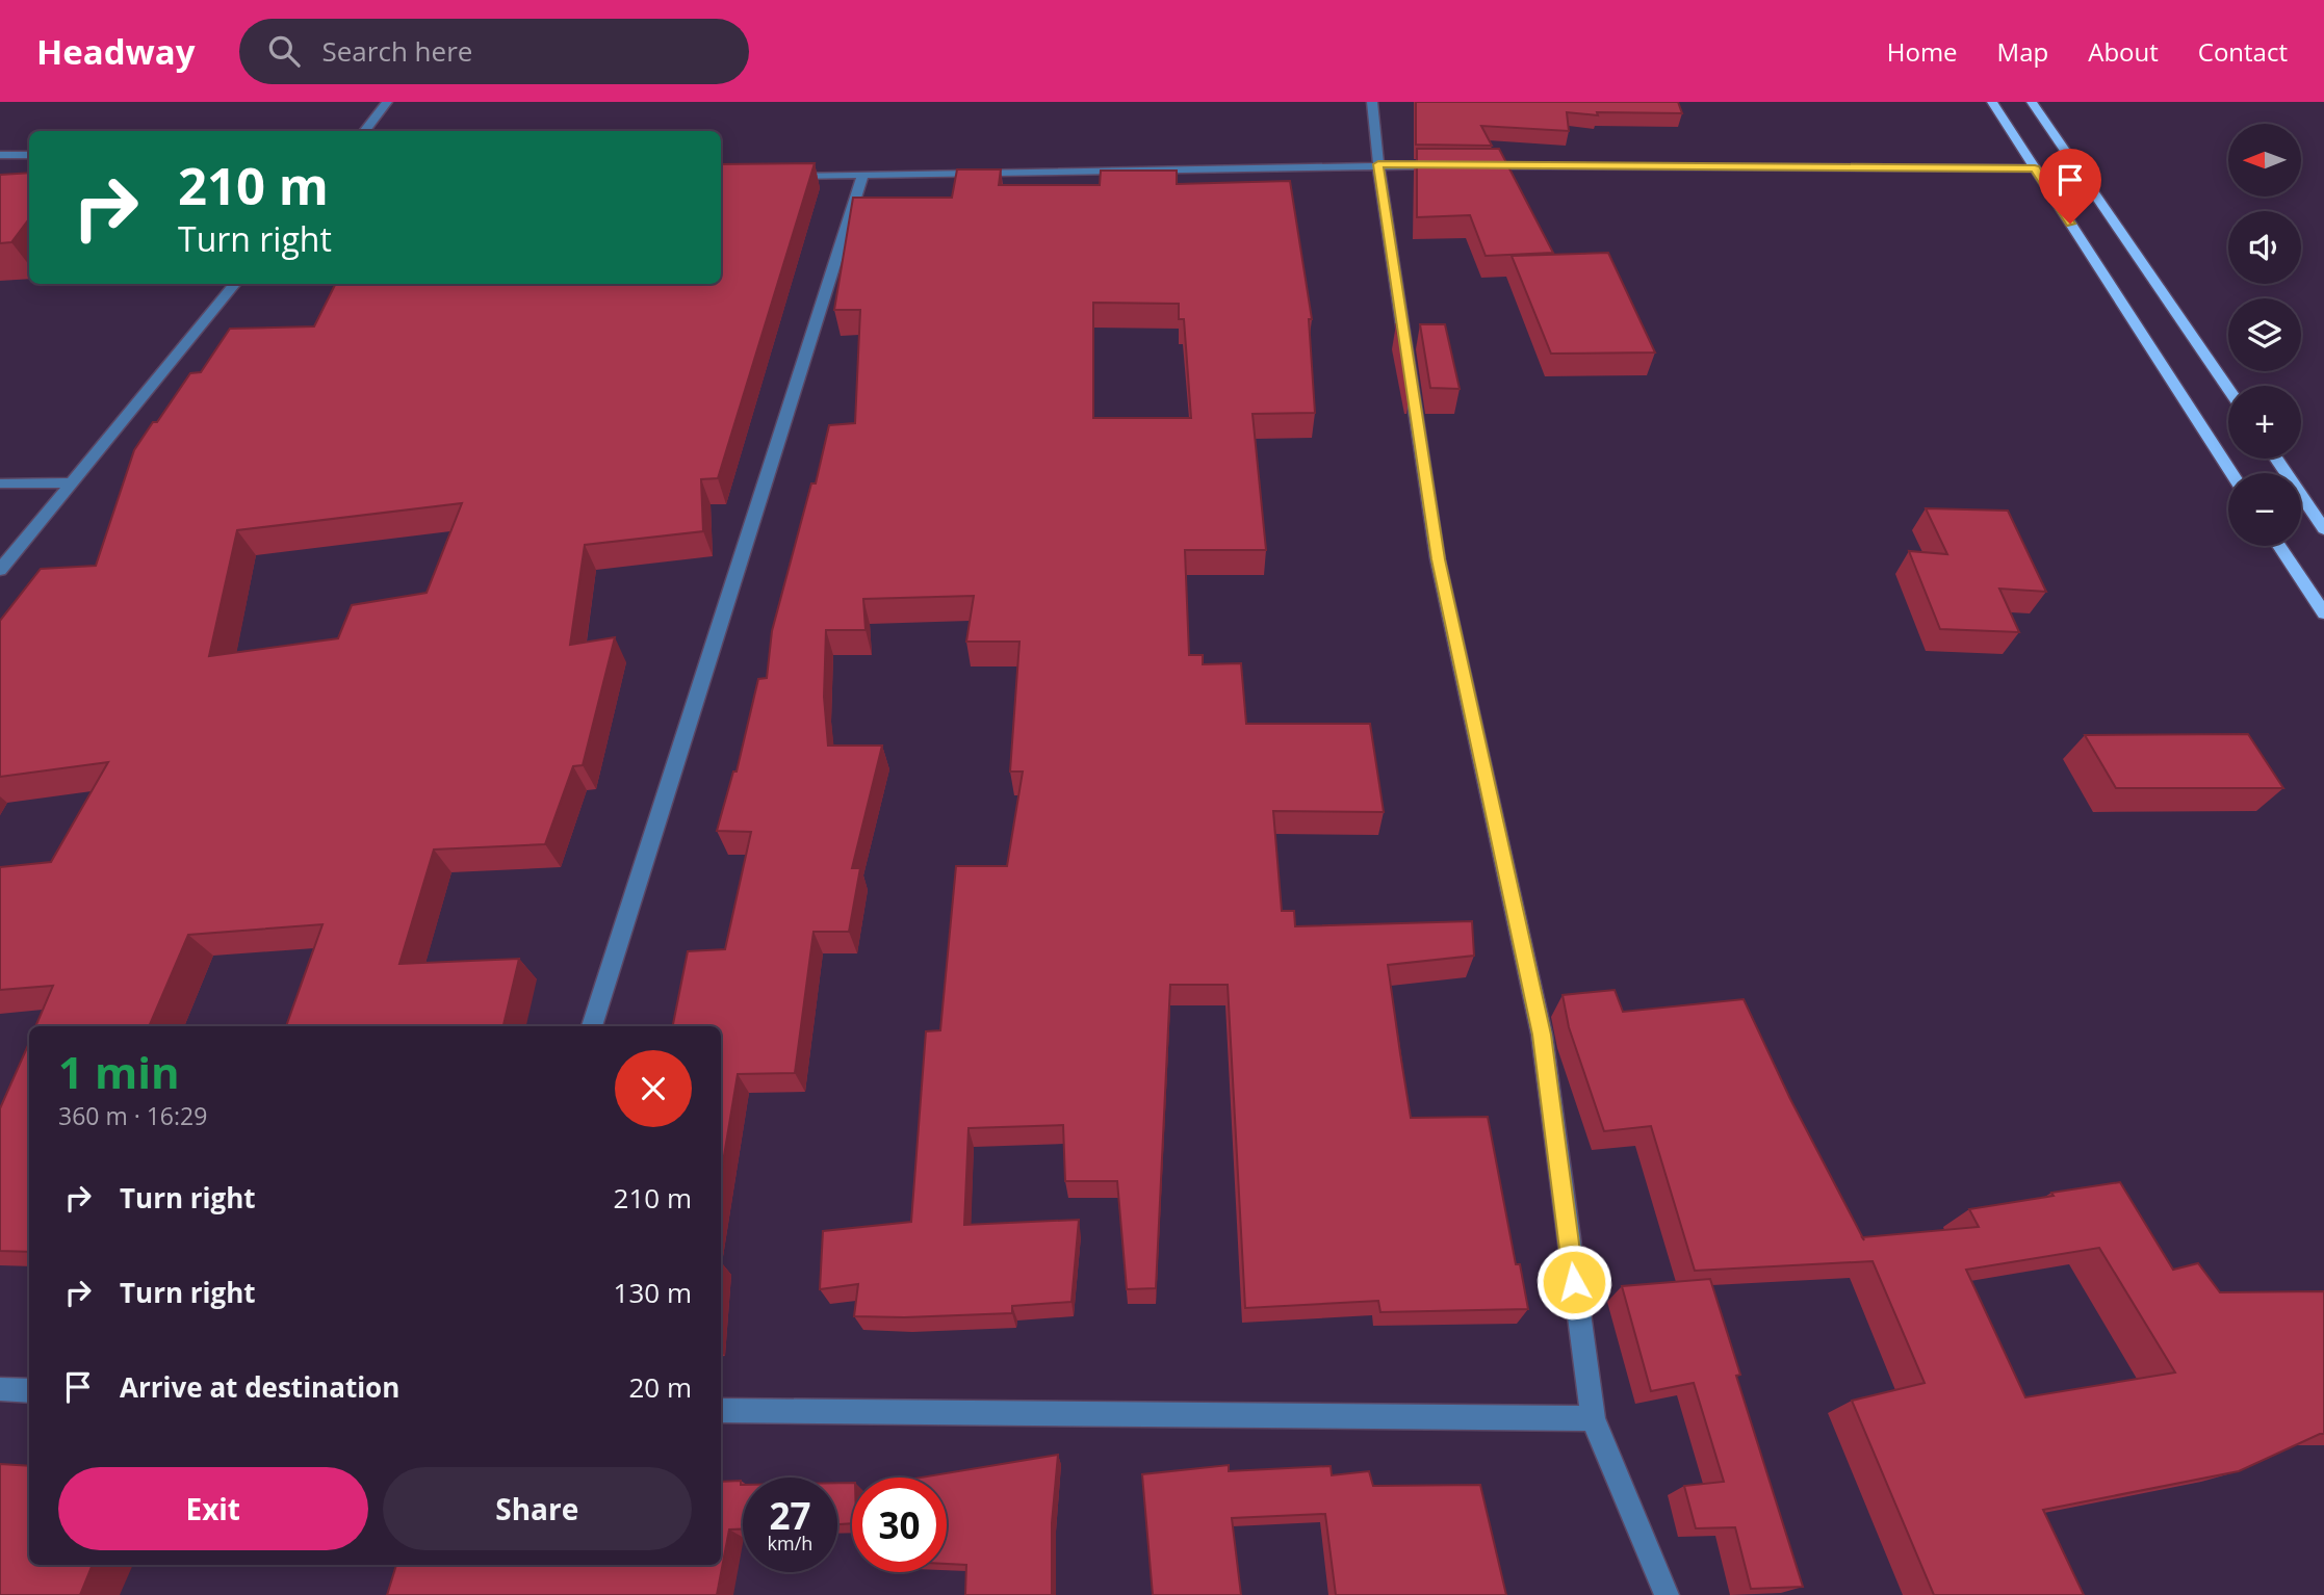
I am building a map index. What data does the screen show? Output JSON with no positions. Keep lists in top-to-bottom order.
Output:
{
  "north": "left",
  "page": {
    "header": "Headway",
    "search": "Search here",
    "nav": [
      "Home",
      "Map",
      "About",
      "Contact"
    ],
    "map_buttons": ["+", "−"],
    "turn": ["210 m", "Turn right"],
    "heading": ["1 min", "360 m · 16:29"],
    "list": [
      {
        "name": "Turn right",
        "value": "210 m"
      },
      {
        "name": "Turn right",
        "value": "130 m"
      },
      {
        "name": "Arrive at destination",
        "value": "20 m"
      }
    ],
    "buttons": ["Exit", "Share"],
    "speed": "27 km/h",
    "limit": "30"
  }
}
